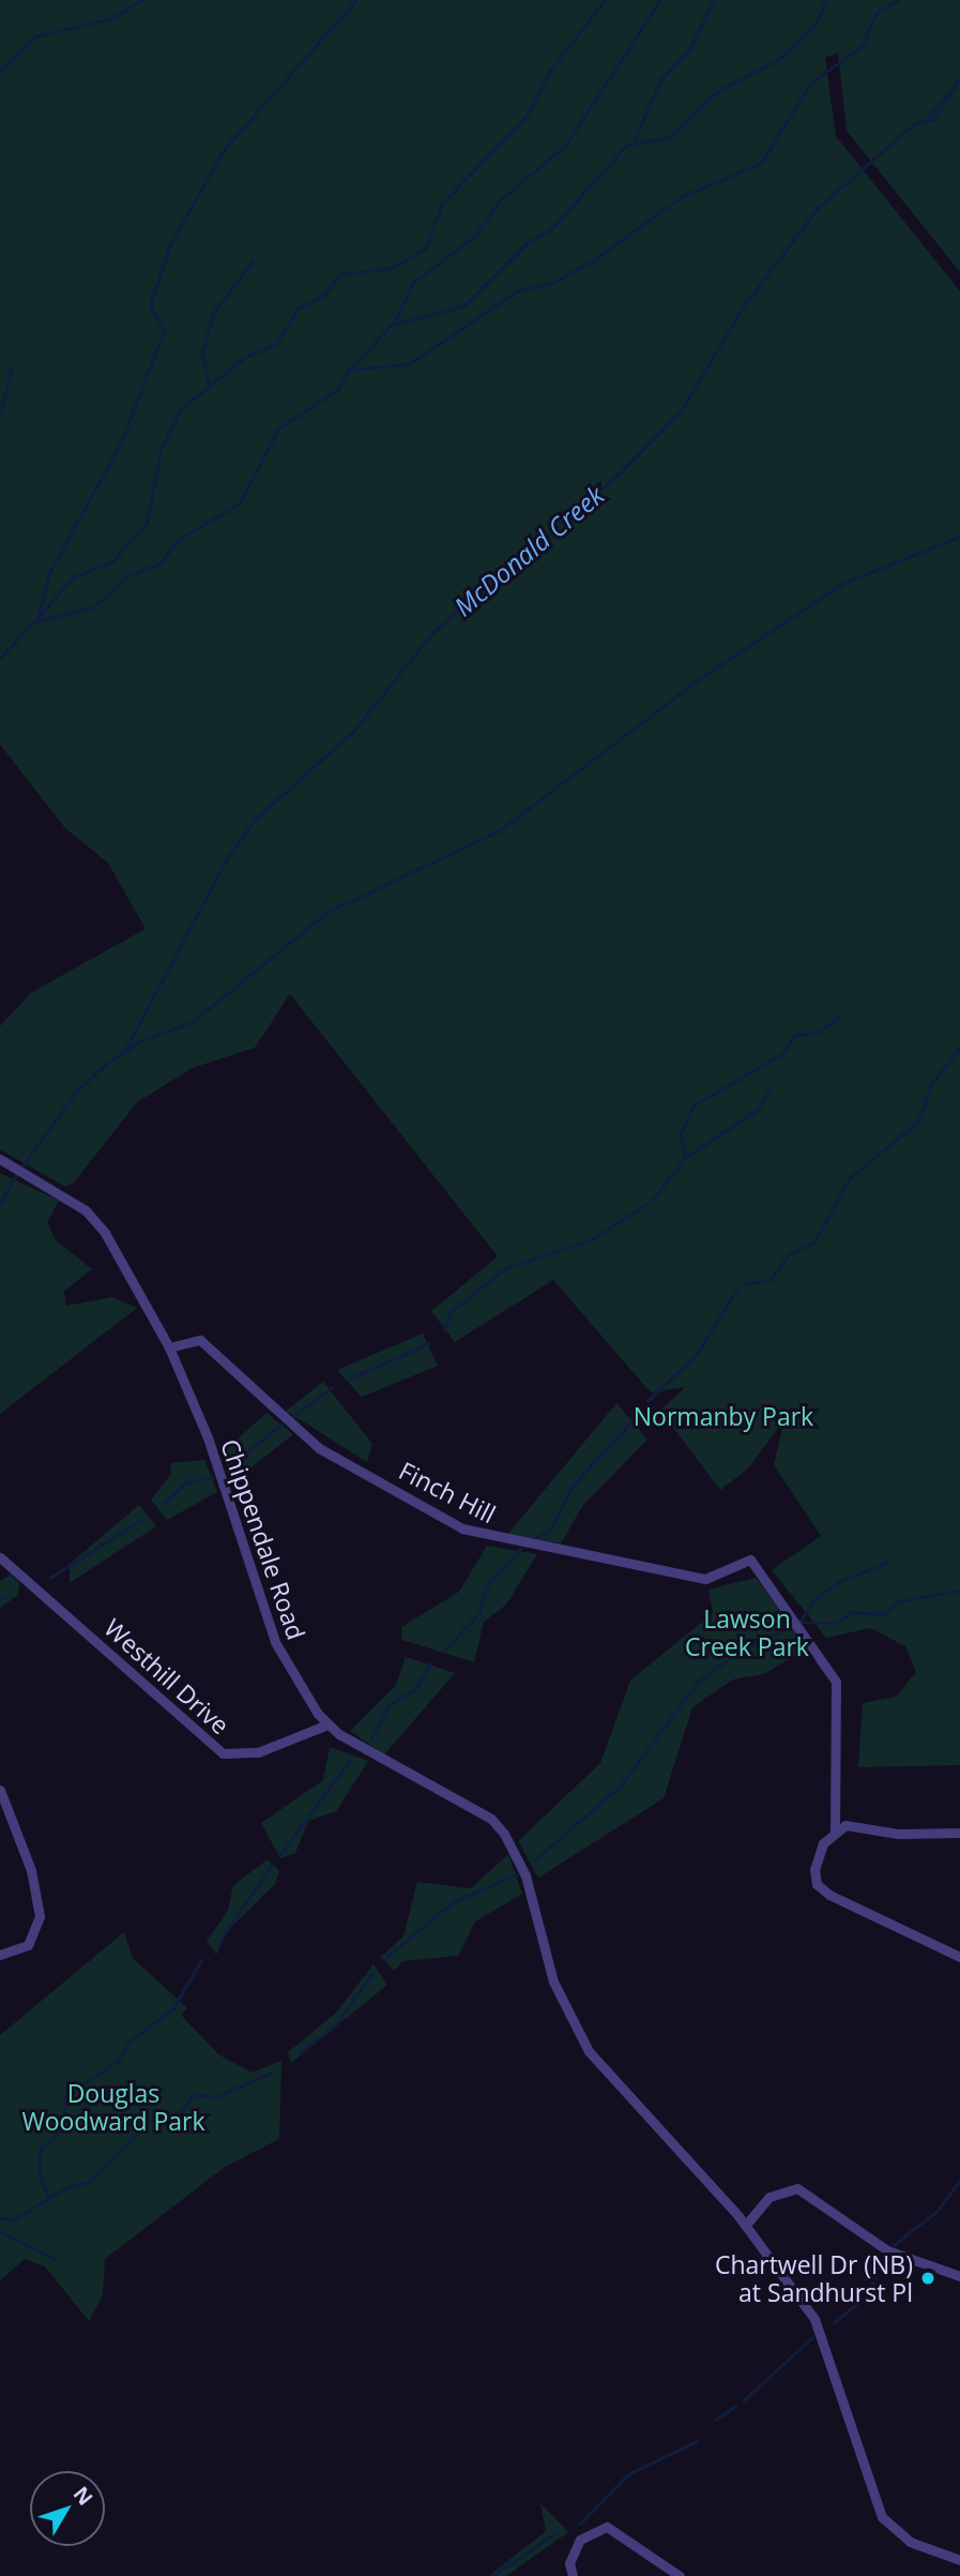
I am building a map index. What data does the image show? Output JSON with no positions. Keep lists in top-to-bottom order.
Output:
{
  "streets": {
    "street": ["Finch Hill", "Chippendale Road", "Westhill Drive"]
  },
  "crossings": [
    ["Finch Hill", "Chippendale Road"],
    ["Chippendale Road", "Westhill Drive"]
  ],
  "water": ["McDonald Creek"],
  "parks": ["Normanby Park", "Lawson Creek Park", "Douglas Woodward Park"],
  "places": ["Chartwell Dr (NB) at Sandhurst Pl"],
  "north": "top right"
}
